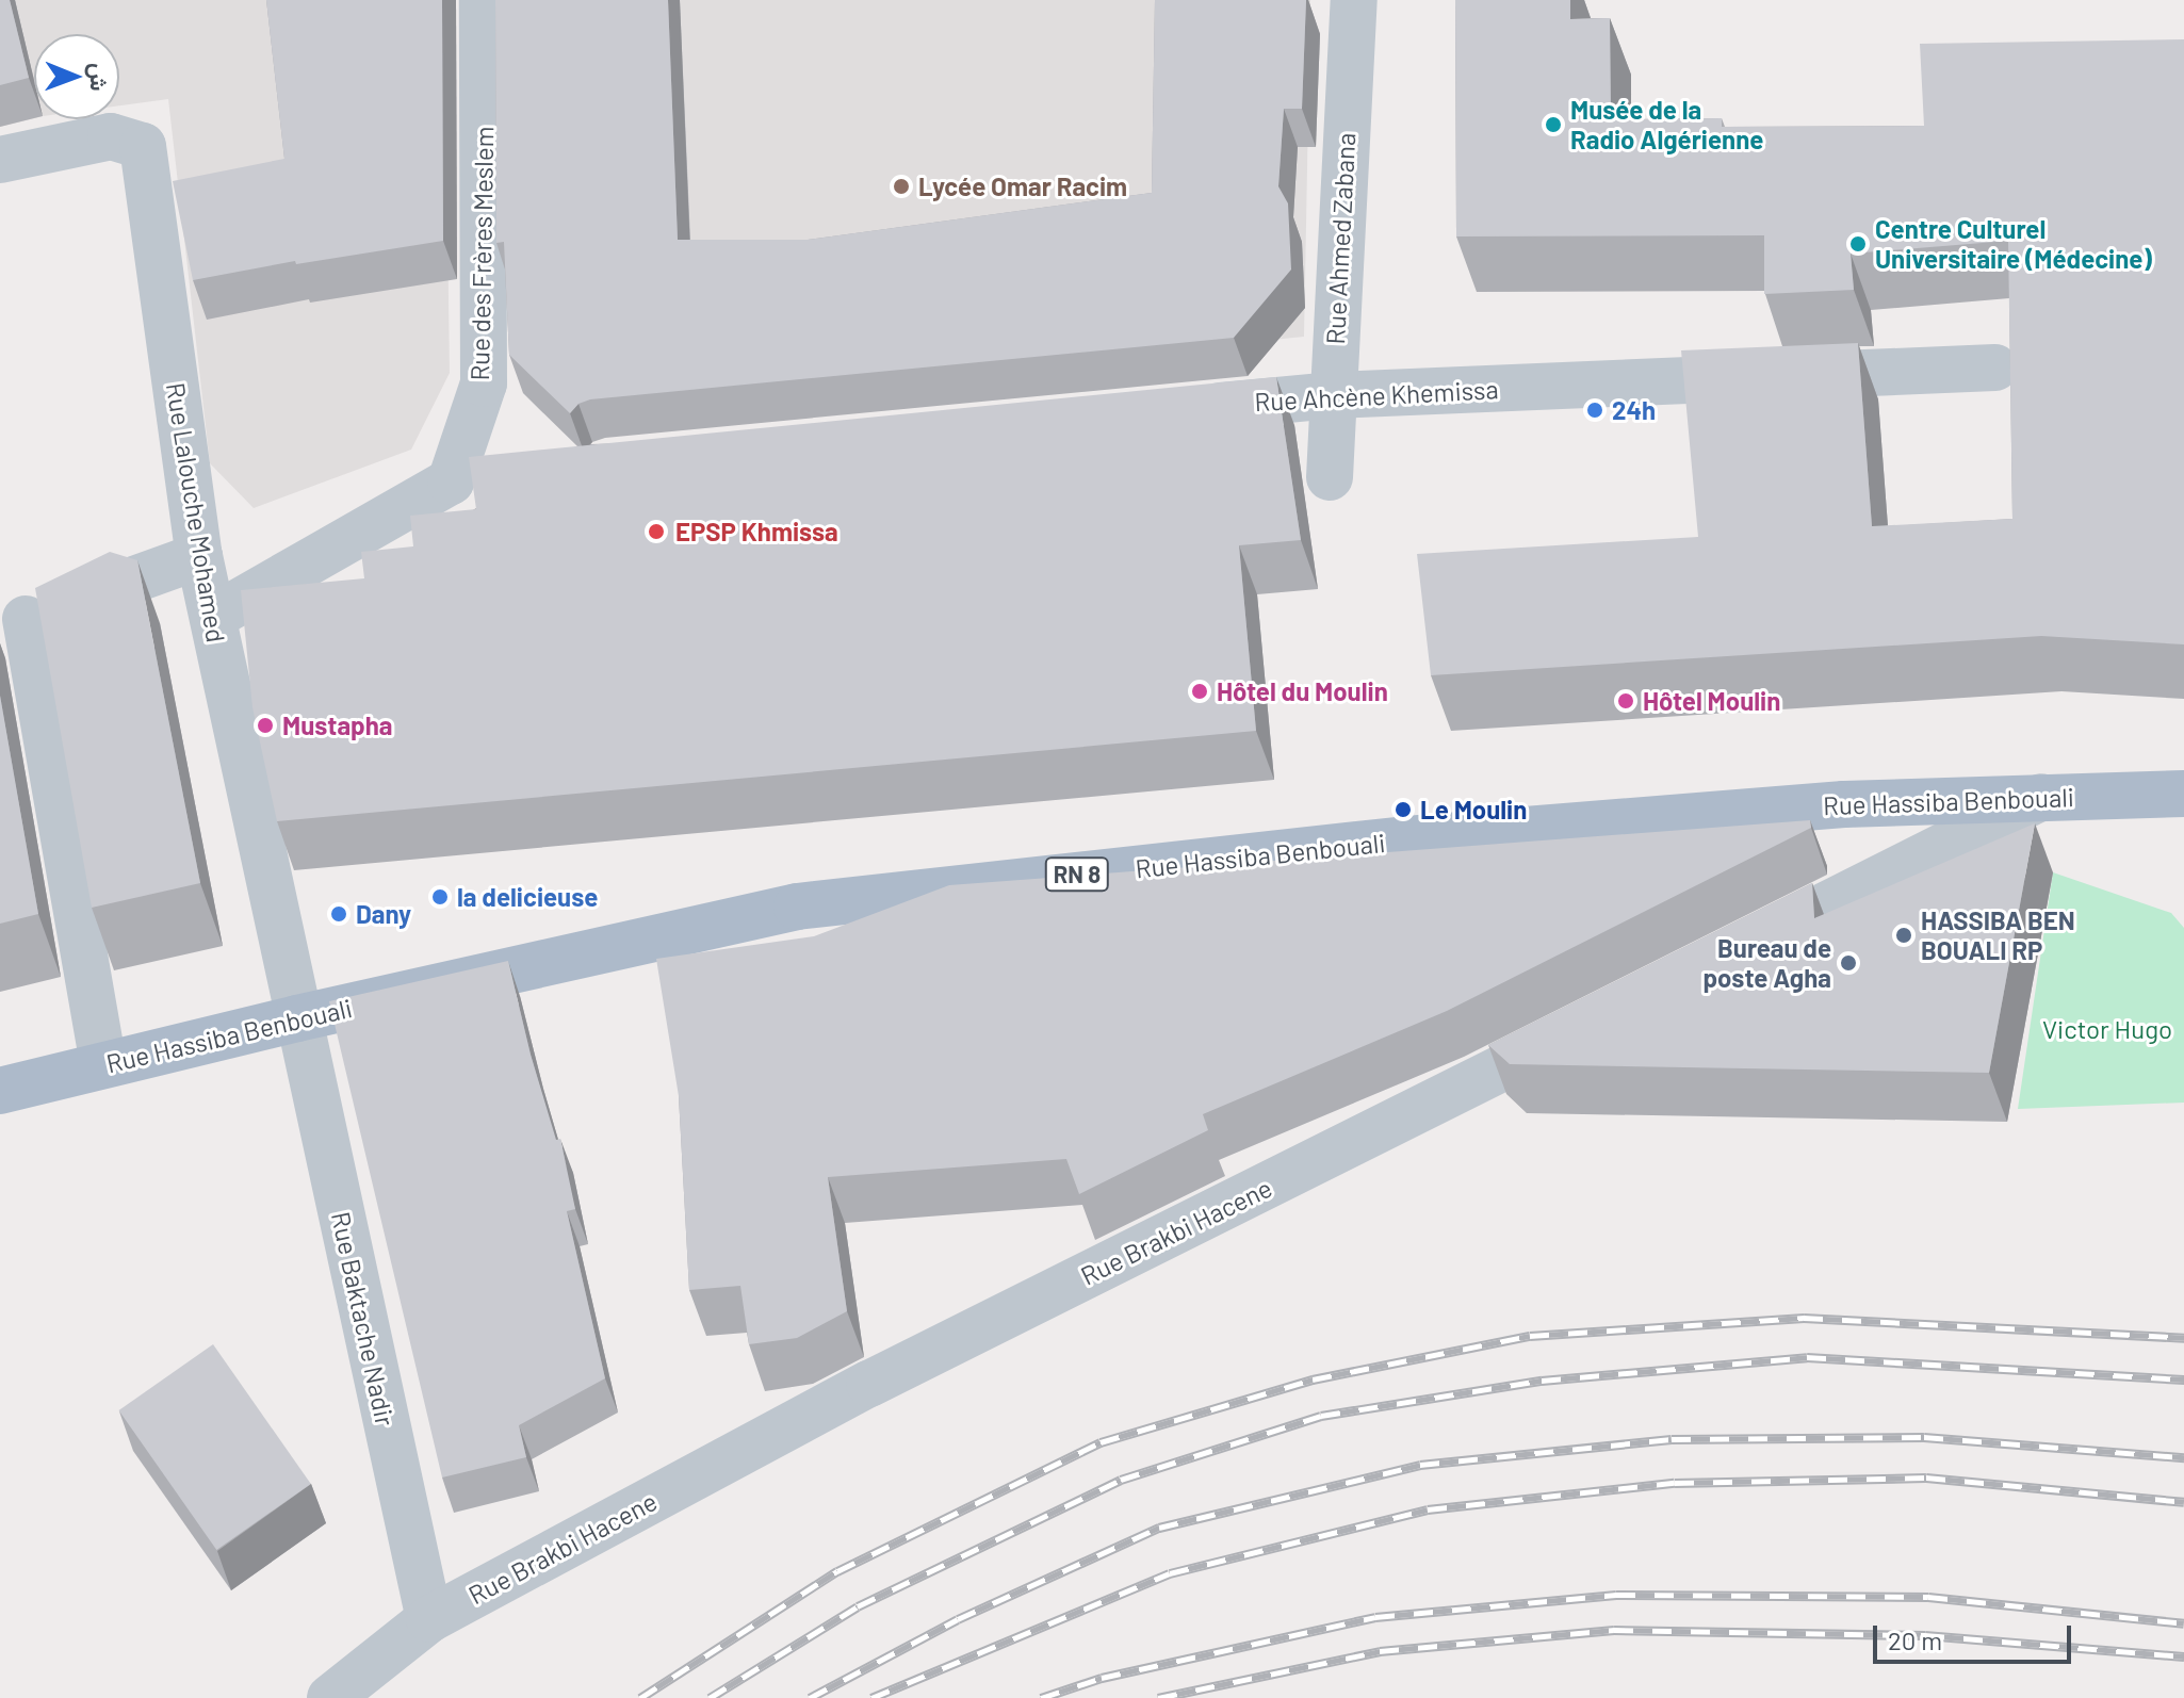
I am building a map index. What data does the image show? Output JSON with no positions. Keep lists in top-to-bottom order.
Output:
{
  "streets": {
    "main road": ["Rue Hassiba Benbouali", "RN 8"],
    "street": [
      "Rue Ahmed Zabana",
      "Rue des Frères Meslem",
      "Rue Ahcène Khemissa",
      "Rue Lalouche Mohamed",
      "Rue Brakbi Hacene",
      "Rue Baktache Nadir"
    ]
  },
  "crossings": [
    ["Rue Ahmed Zabana", "Rue Ahcène Khemissa"],
    ["Rue des Frères Meslem", "Rue Lalouche Mohamed"],
    ["Rue Lalouche Mohamed", "Rue Hassiba Benbouali"],
    ["Rue Lalouche Mohamed", "Rue Baktache Nadir"],
    ["Rue Hassiba Benbouali", "Rue Baktache Nadir"],
    ["Rue Brakbi Hacene", "Rue Baktache Nadir"]
  ],
  "parks": ["Victor Hugo"],
  "places": [
    "Musée de la Radio Algérienne",
    "Lycée Omar Racim",
    "Centre Culturel Universitaire (Médecine)",
    "24h",
    "EPSP Khmissa",
    "Hôtel du Moulin",
    "Hôtel Moulin",
    "Mustapha",
    "Le Moulin",
    "la delicieuse",
    "Dany",
    "HASSIBA BEN BOUALI RP",
    "Bureau de poste Agha"
  ],
  "scale_bar": "20 m",
  "north": "right"
}
